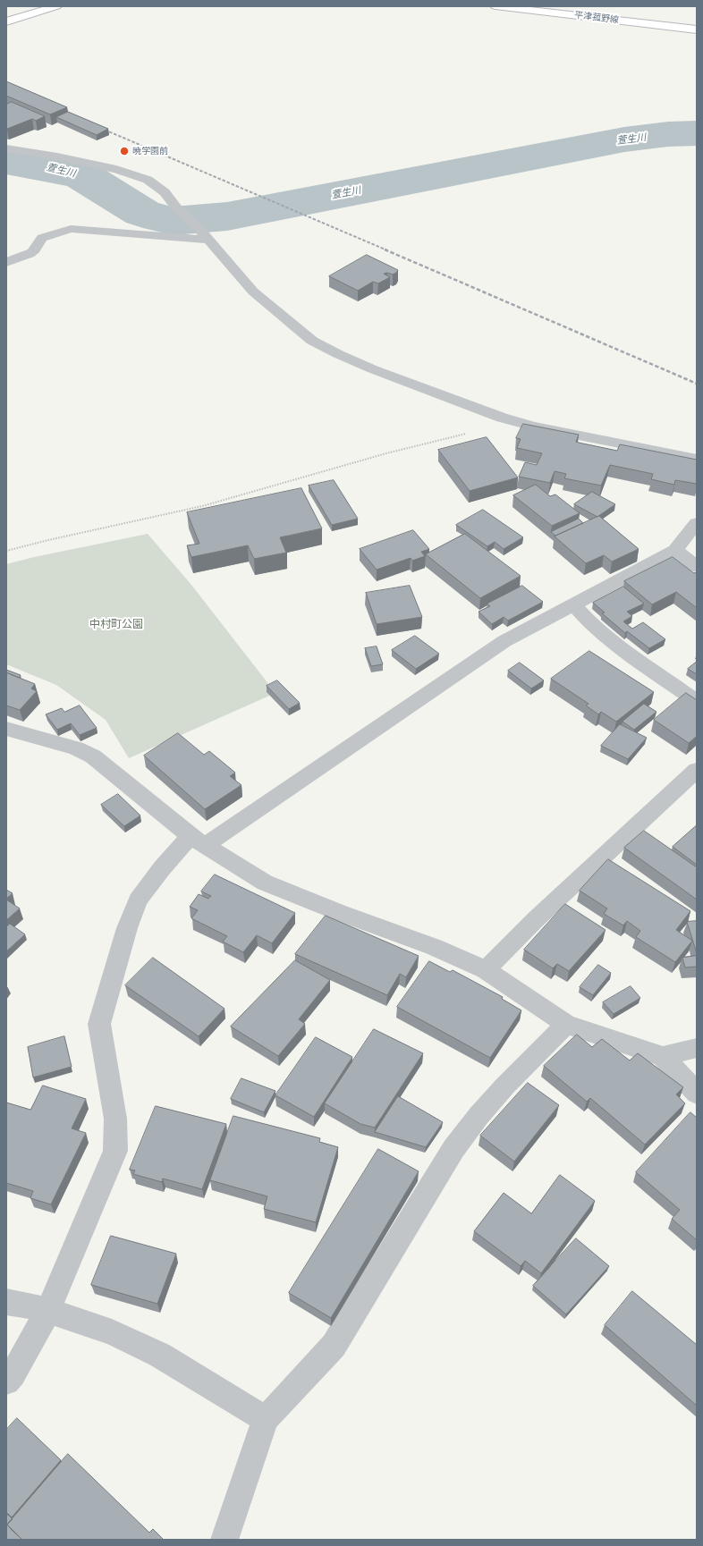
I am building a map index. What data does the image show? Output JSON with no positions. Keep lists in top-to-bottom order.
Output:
{
  "streets": {
    "main road": ["平津菰野線"]
  },
  "water": ["萱生川"],
  "parks": ["中村町公園"],
  "places": ["暁学園前"]
}
